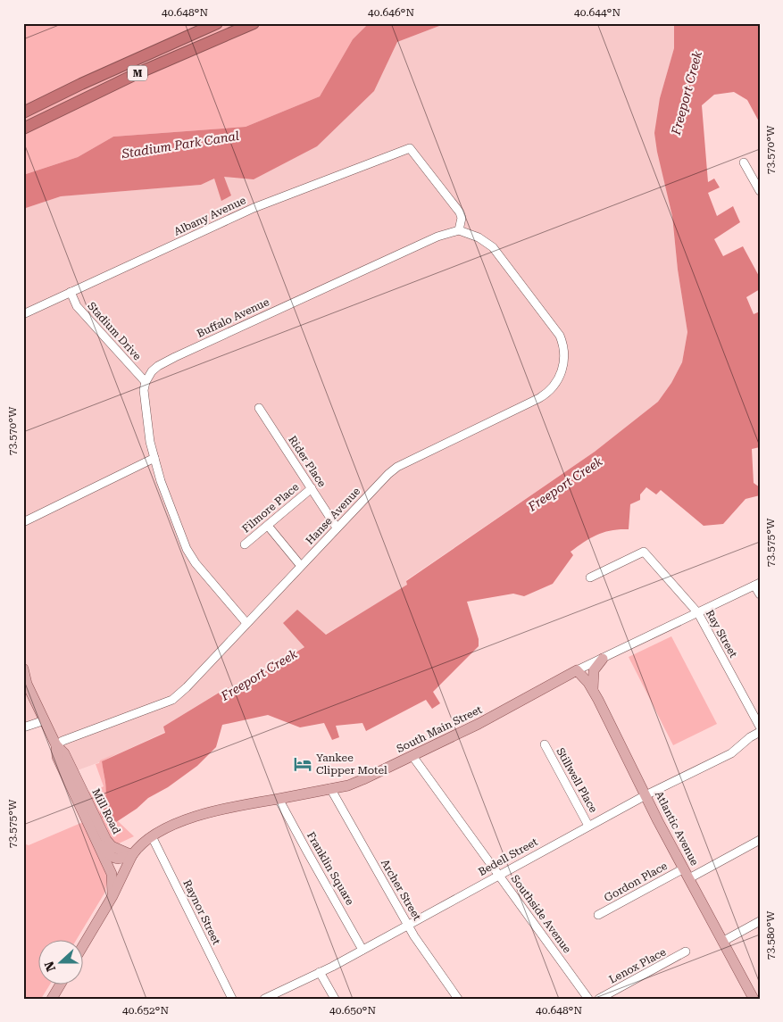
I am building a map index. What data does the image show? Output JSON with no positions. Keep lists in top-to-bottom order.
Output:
{
  "streets": {
    "highway": ["M"],
    "main road": ["South Main Street", "Mill Road", "Atlantic Avenue"],
    "street": [
      "Albany Avenue",
      "Buffalo Avenue",
      "Stadium Drive",
      "Rider Place",
      "Filmore Place",
      "Hanse Avenue",
      "Ray Street",
      "Stillwell Place",
      "Bedell Street",
      "Franklin Square",
      "Gordon Place",
      "Archer Street",
      "Raynor Street",
      "Southside Avenue",
      "Lenox Place"
    ]
  },
  "crossings": [
    ["Albany Avenue", "Buffalo Avenue"],
    ["Albany Avenue", "Stadium Drive"],
    ["Albany Avenue", "Hanse Avenue"],
    ["Buffalo Avenue", "Stadium Drive"],
    ["Buffalo Avenue", "Hanse Avenue"],
    ["Rider Place", "Filmore Place"],
    ["Rider Place", "Hanse Avenue"],
    ["Hanse Avenue", "Mill Road"],
    ["Ray Street", "South Main Street"],
    ["South Main Street", "Mill Road"],
    ["South Main Street", "Atlantic Avenue"],
    ["South Main Street", "Franklin Square"],
    ["South Main Street", "Archer Street"],
    ["South Main Street", "Raynor Street"],
    ["South Main Street", "Southside Avenue"],
    ["Stillwell Place", "Bedell Street"],
    ["Atlantic Avenue", "Bedell Street"],
    ["Atlantic Avenue", "Gordon Place"],
    ["Bedell Street", "Franklin Square"],
    ["Bedell Street", "Archer Street"],
    ["Bedell Street", "Southside Avenue"]
  ],
  "water": ["Freeport Creek", "Stadium Park Canal"],
  "places": {
    "hotel": ["Yankee Clipper Motel"]
  },
  "north": "left",
  "coordinates": [
    "40.648°N",
    "40.646°N",
    "40.644°N",
    "73.570°W",
    "73.575°W",
    "73.580°W",
    "40.652°N",
    "40.650°N"
  ]
}
